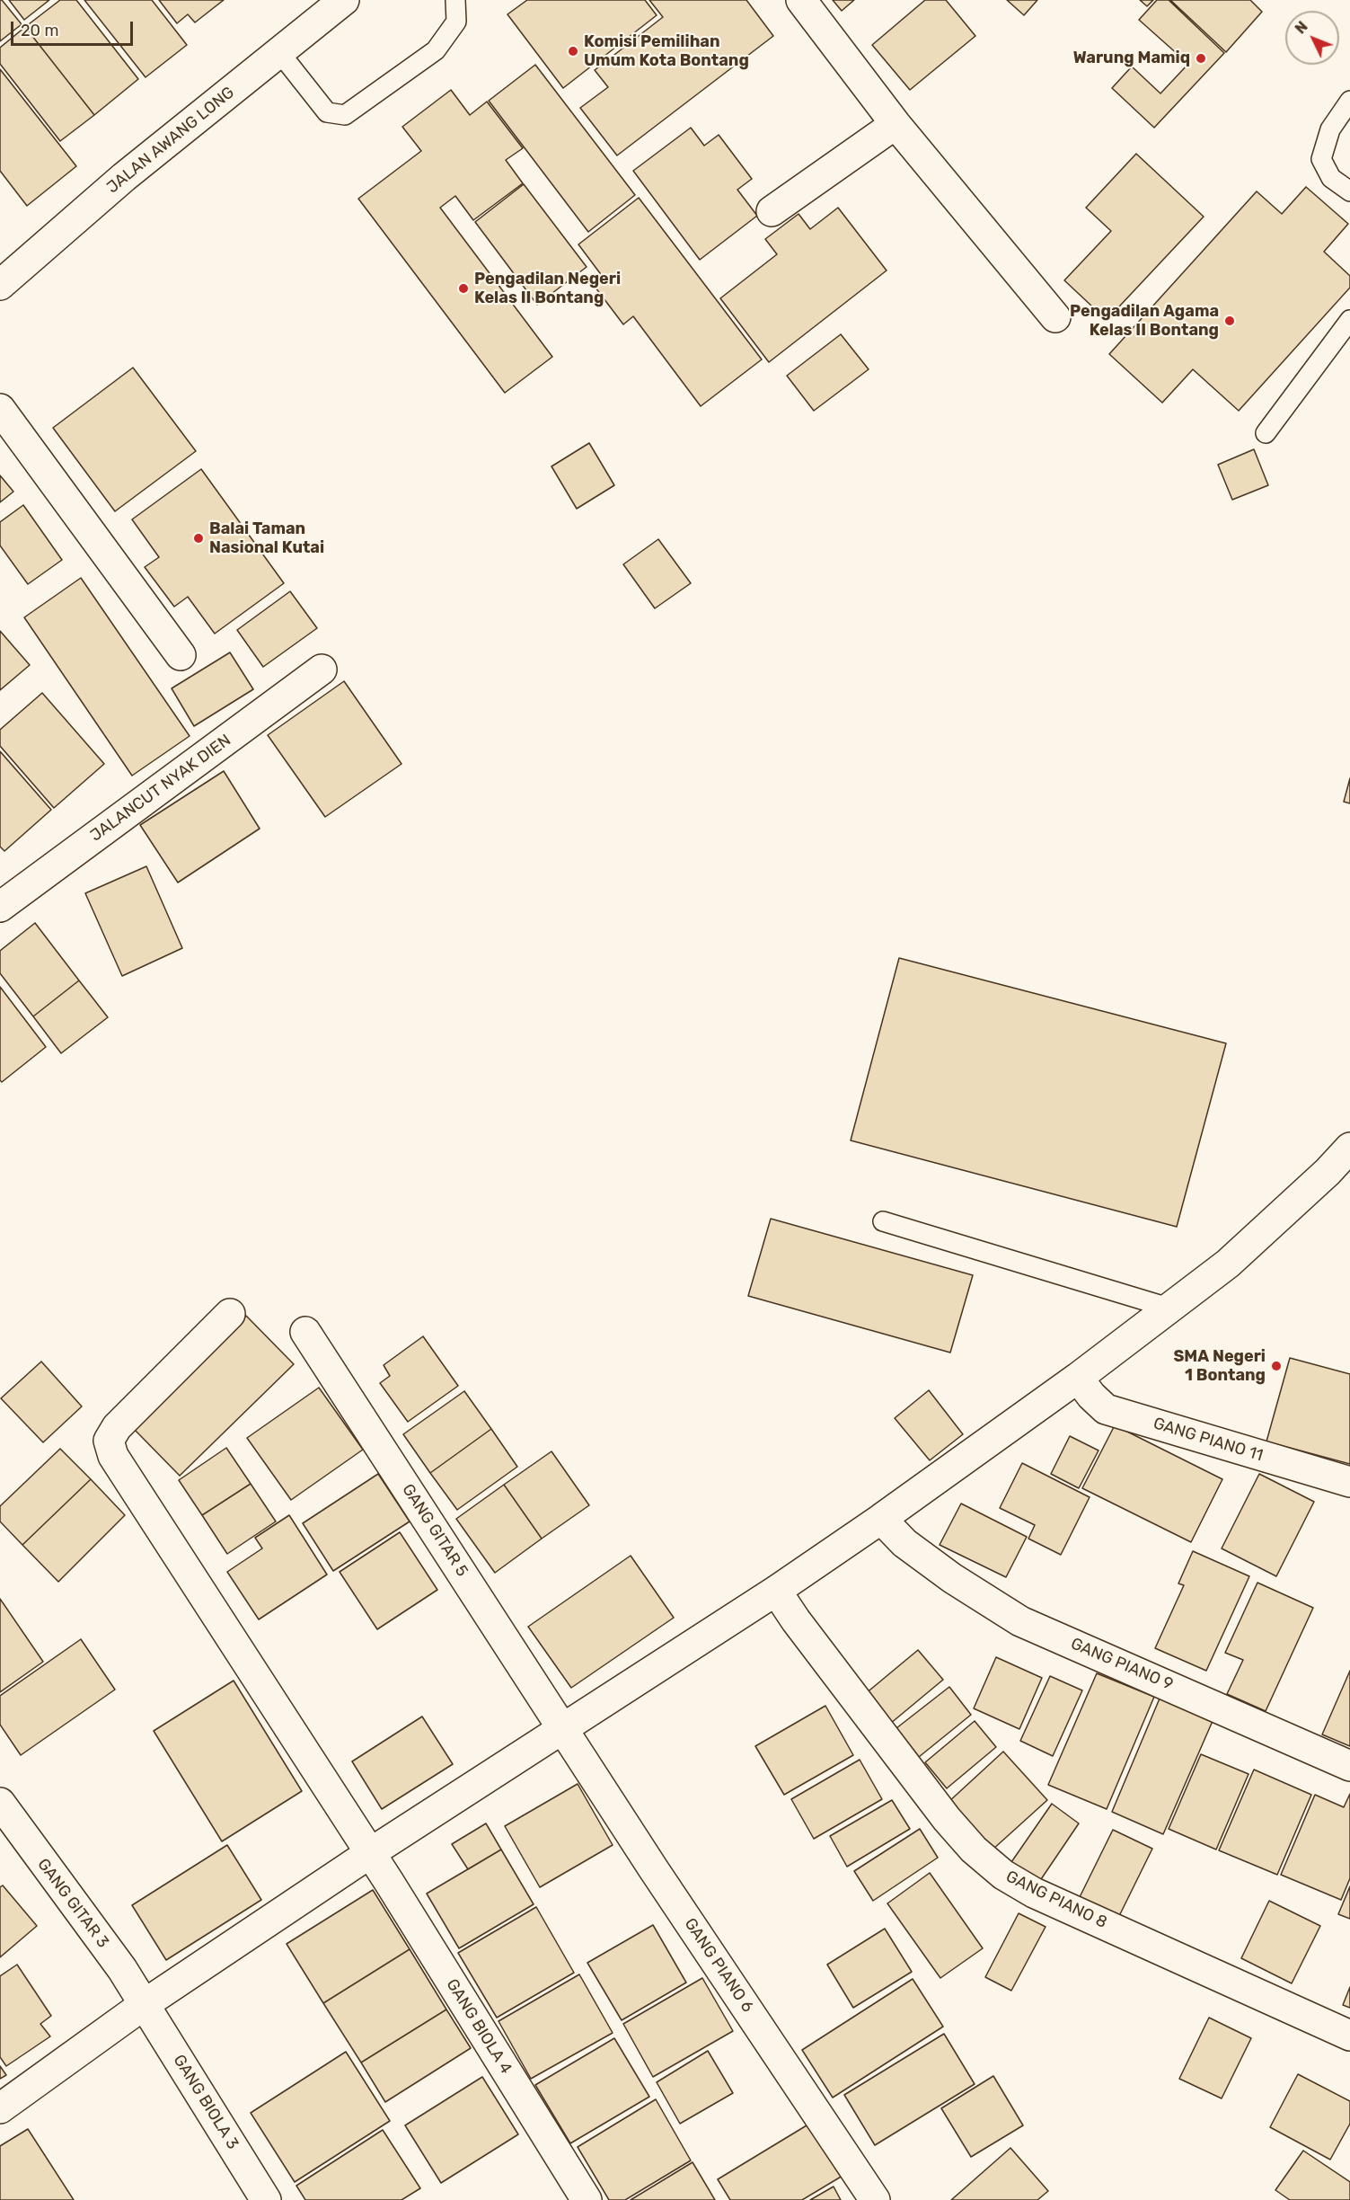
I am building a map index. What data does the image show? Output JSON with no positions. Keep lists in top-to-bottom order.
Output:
{
  "streets": {
    "street": [
      "JALAN AWANG LONG",
      "JALANCUT NYAK DIEN",
      "GANG PIANO 11",
      "GANG GITAR 5",
      "GANG PIANO 9",
      "GANG PIANO 8",
      "GANG GITAR 3",
      "GANG PIANO 6",
      "GANG BIOLA 4",
      "GANG BIOLA 3"
    ]
  },
  "crossings": [
    ["GANG GITAR 5", "GANG PIANO 6"],
    ["GANG GITAR 3", "GANG BIOLA 3"]
  ],
  "places": [
    "Komisi Pemilihan Umum Kota Bontang",
    "Warung Mamiq",
    "Pengadilan Negeri Kelas II Bontang",
    "Pengadilan Agama Kelas II Bontang",
    "Balai Taman Nasional Kutai",
    "SMA Negeri 1 Bontang"
  ],
  "scale_bar": "20 m",
  "north": "top left"
}
